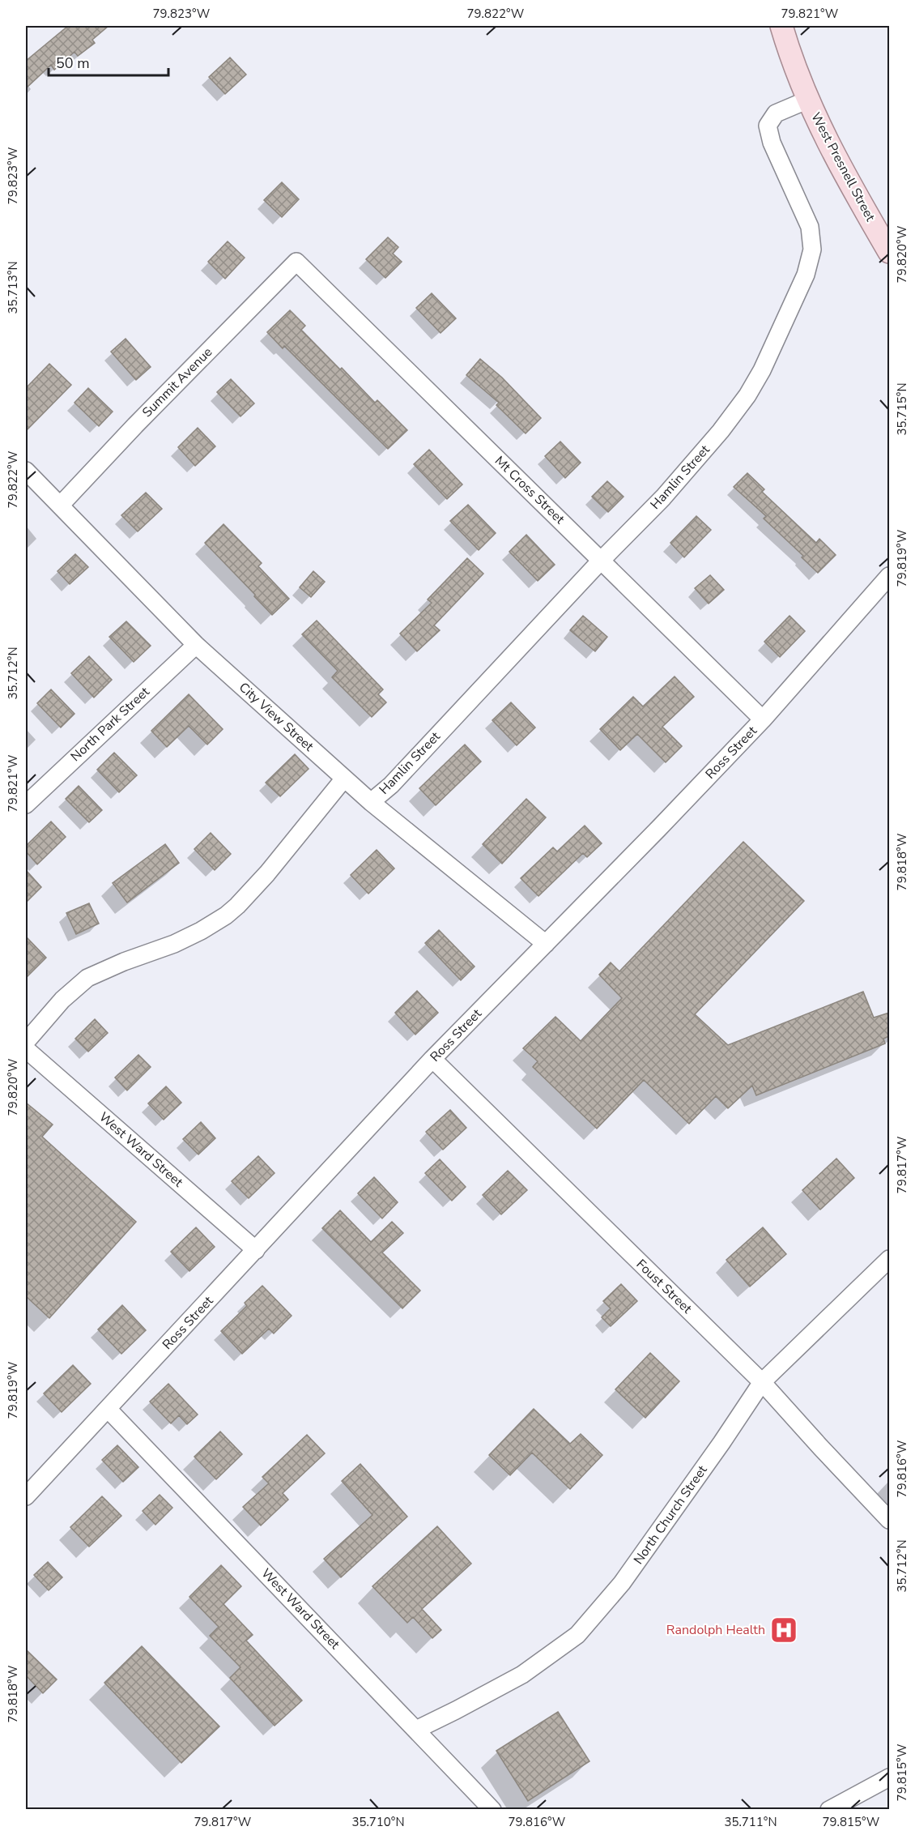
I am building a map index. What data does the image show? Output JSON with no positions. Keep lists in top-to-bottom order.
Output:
{
  "streets": {
    "main road": ["West Presnell Street"],
    "street": [
      "Summit Avenue",
      "Hamlin Street",
      "Mt Cross Street",
      "City View Street",
      "North Park Street",
      "Ross Street",
      "West Ward Street",
      "Foust Street",
      "North Church Street"
    ]
  },
  "crossings": [
    ["West Presnell Street", "Hamlin Street"],
    ["Summit Avenue", "Mt Cross Street"],
    ["Summit Avenue", "City View Street"],
    ["Hamlin Street", "Mt Cross Street"],
    ["Hamlin Street", "City View Street"],
    ["Mt Cross Street", "Ross Street"],
    ["City View Street", "North Park Street"],
    ["City View Street", "Ross Street"],
    ["Ross Street", "West Ward Street"],
    ["Ross Street", "Foust Street"],
    ["West Ward Street", "North Church Street"],
    ["Foust Street", "North Church Street"]
  ],
  "places": {
    "hospital": ["Randolph Health"]
  },
  "scale_bar": "50 m",
  "coordinates": [
    "79.823°W",
    "79.822°W",
    "79.821°W",
    "79.820°W",
    "35.713°N",
    "35.715°N",
    "79.819°W",
    "35.712°N",
    "79.818°W",
    "79.817°W",
    "79.816°W",
    "79.815°W",
    "35.710°N",
    "35.711°N"
  ]
}
